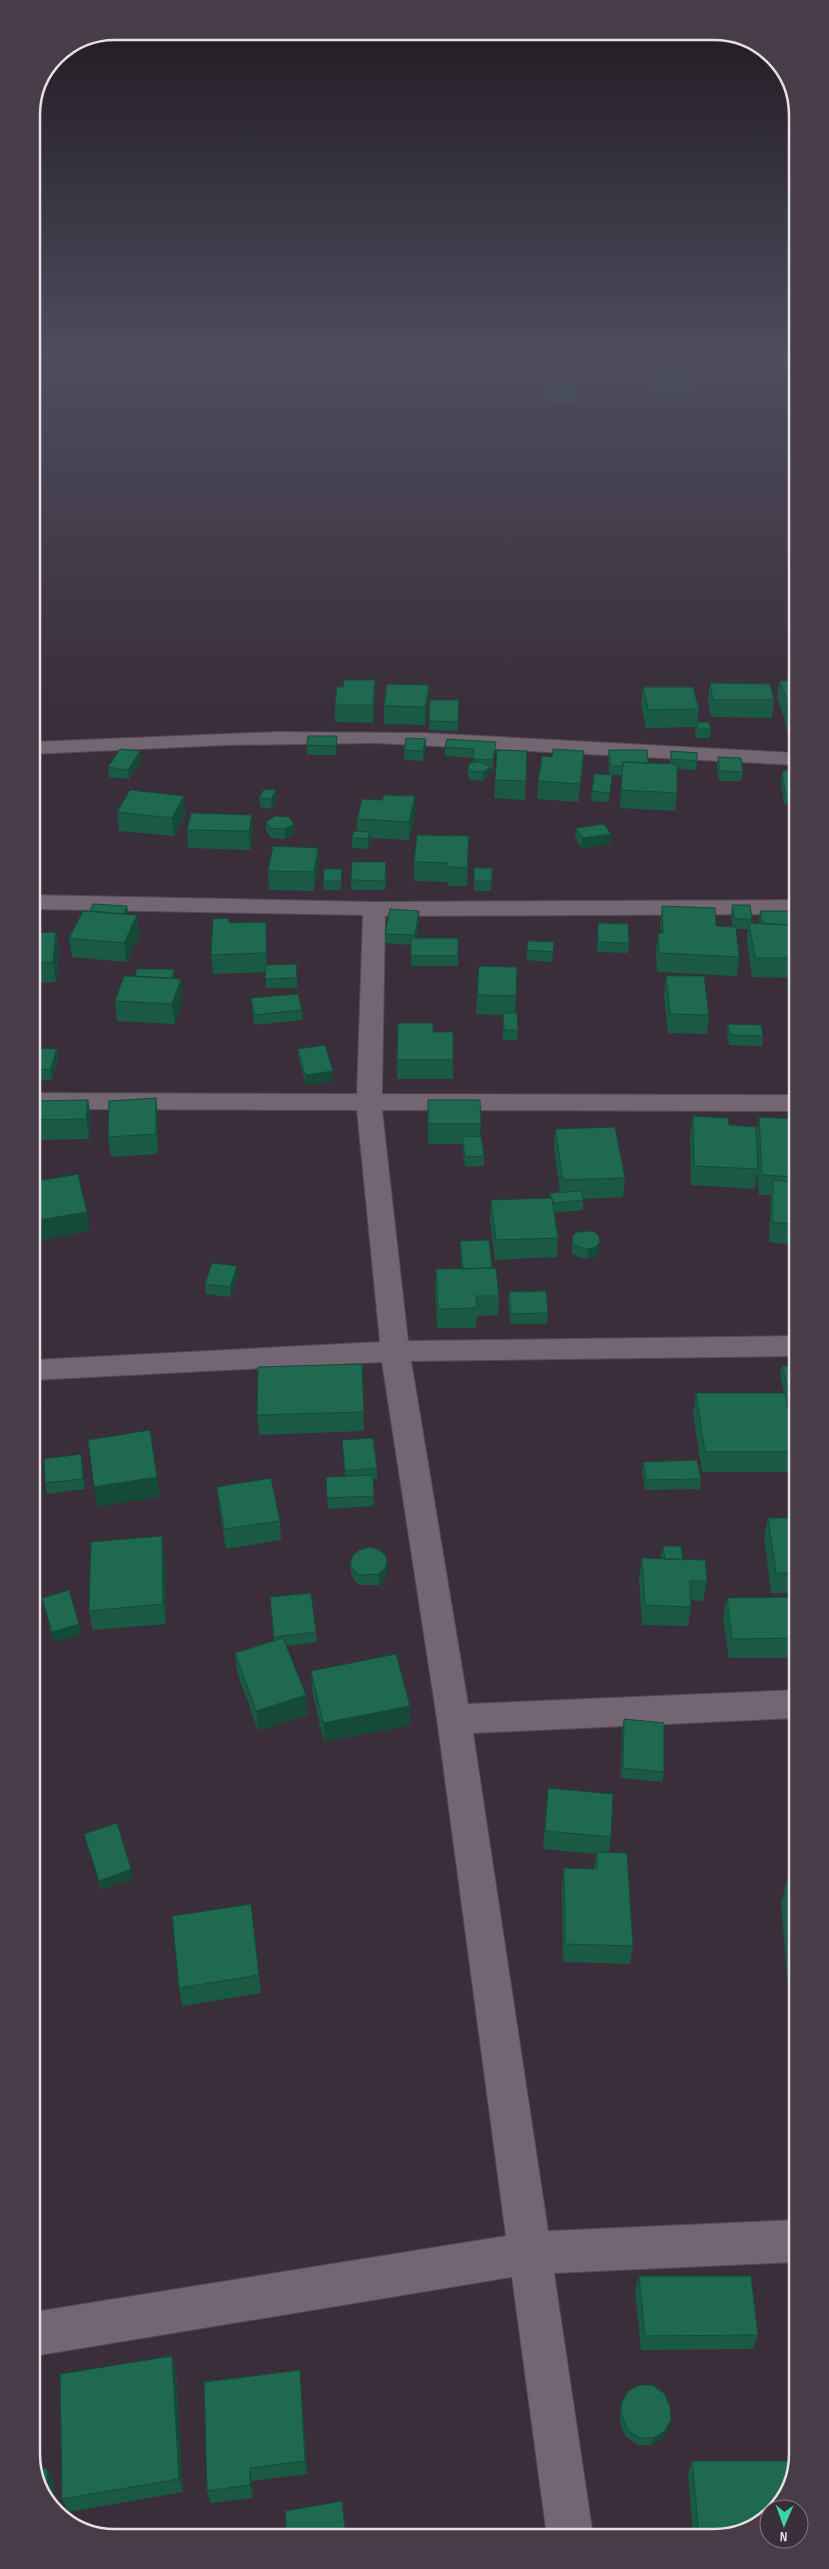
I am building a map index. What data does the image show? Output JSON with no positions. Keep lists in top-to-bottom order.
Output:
{
  "north": "bottom"
}
